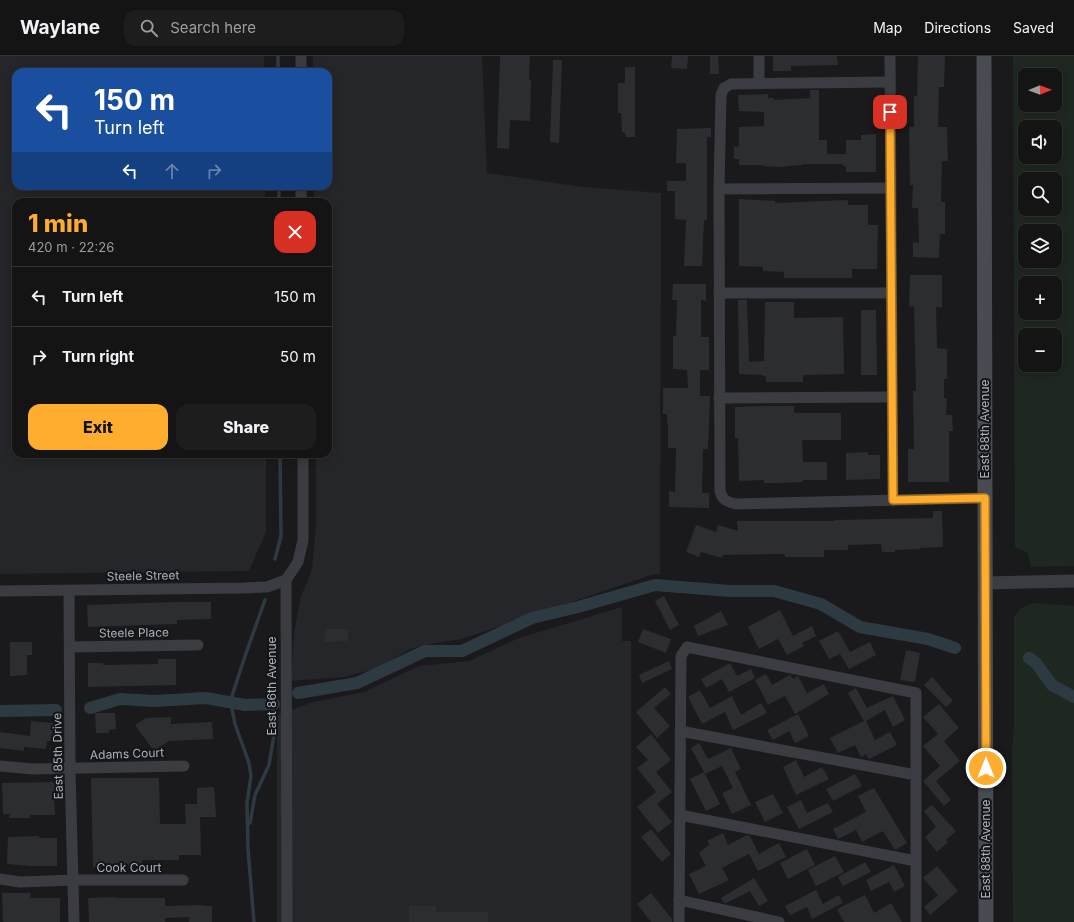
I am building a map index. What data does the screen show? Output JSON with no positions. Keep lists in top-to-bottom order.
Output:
{
  "streets": {
    "main road": ["East 88th Avenue"],
    "street": [
      "Steele Street",
      "Steele Place",
      "East 86th Avenue",
      "Adams Court",
      "East 85th Drive",
      "Cook Court"
    ]
  },
  "crossings": [
    ["Steele Street", "East 86th Avenue"],
    ["Steele Street", "East 85th Drive"],
    ["Steele Place", "East 85th Drive"],
    ["Adams Court", "East 85th Drive"],
    ["East 85th Drive", "Cook Court"]
  ],
  "north": "right",
  "page": {
    "header": "Waylane",
    "search": "Search here",
    "nav": ["Map", "Directions", "Saved"],
    "map_buttons": ["+", "−"],
    "turn": ["150 m", "Turn left"],
    "heading": ["1 min", "420 m · 22:26"],
    "list": [
      {
        "name": "Turn left",
        "value": "150 m"
      },
      {
        "name": "Turn right",
        "value": "50 m"
      }
    ],
    "buttons": ["Exit", "Share"]
  }
}
